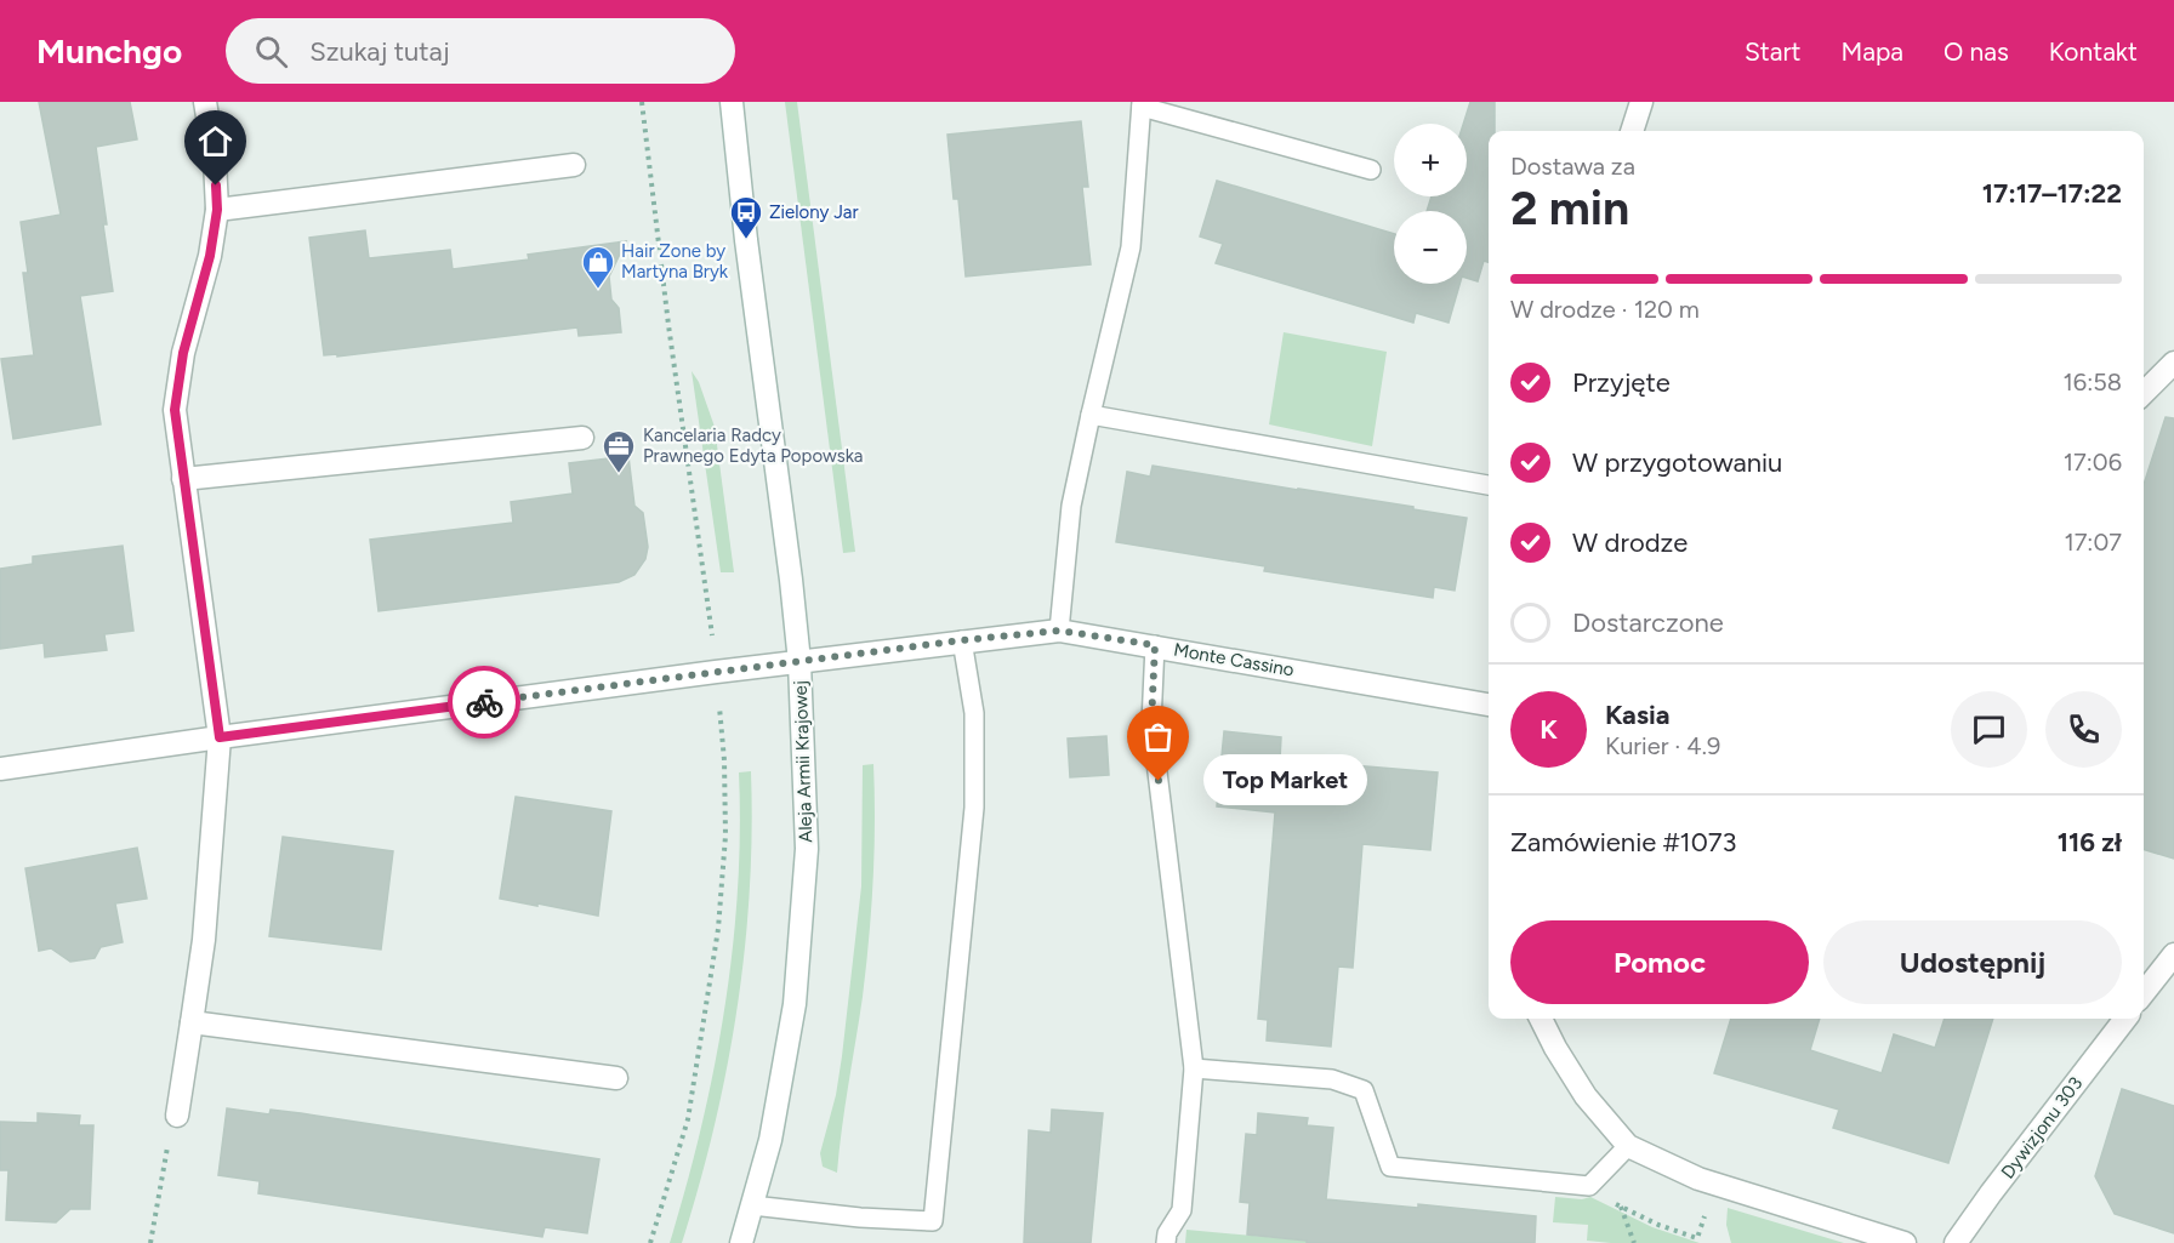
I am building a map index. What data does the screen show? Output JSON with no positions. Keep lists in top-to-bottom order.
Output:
{
  "streets": {
    "street": ["Monte Cassino", "Aleja Armii Krajowej", "Dywizjonu 303"]
  },
  "crossings": [
    ["Monte Cassino", "Aleja Armii Krajowej"]
  ],
  "places": {
    "bus stop": ["Zielony Jar"],
    "shop": ["Hair Zone by Martyna Bryk"],
    "office": ["Kancelaria Radcy Prawnego Edyta Popowska"],
    "other": ["Top Market"]
  },
  "page": {
    "header": "Munchgo",
    "search": "Szukaj tutaj",
    "nav": [
      "Start",
      "Mapa",
      "O nas",
      "Kontakt"
    ],
    "map_buttons": ["+", "−"],
    "heading": ["2 min", "Dostawa za", "17:17–17:22"],
    "panel": [
      "Kasia",
      "Kurier · 4.9",
      "Zamówienie #1073",
      "116 zł"
    ],
    "bar": "W drodze · 120 m",
    "list": [
      ["Przyjęte", "16:58"],
      ["W przygotowaniu", "17:06"],
      ["W drodze", "17:07"],
      "Dostarczone"
    ],
    "round": "K",
    "bubble": "Top Market",
    "buttons": ["Pomoc", "Udostępnij"]
  }
}
